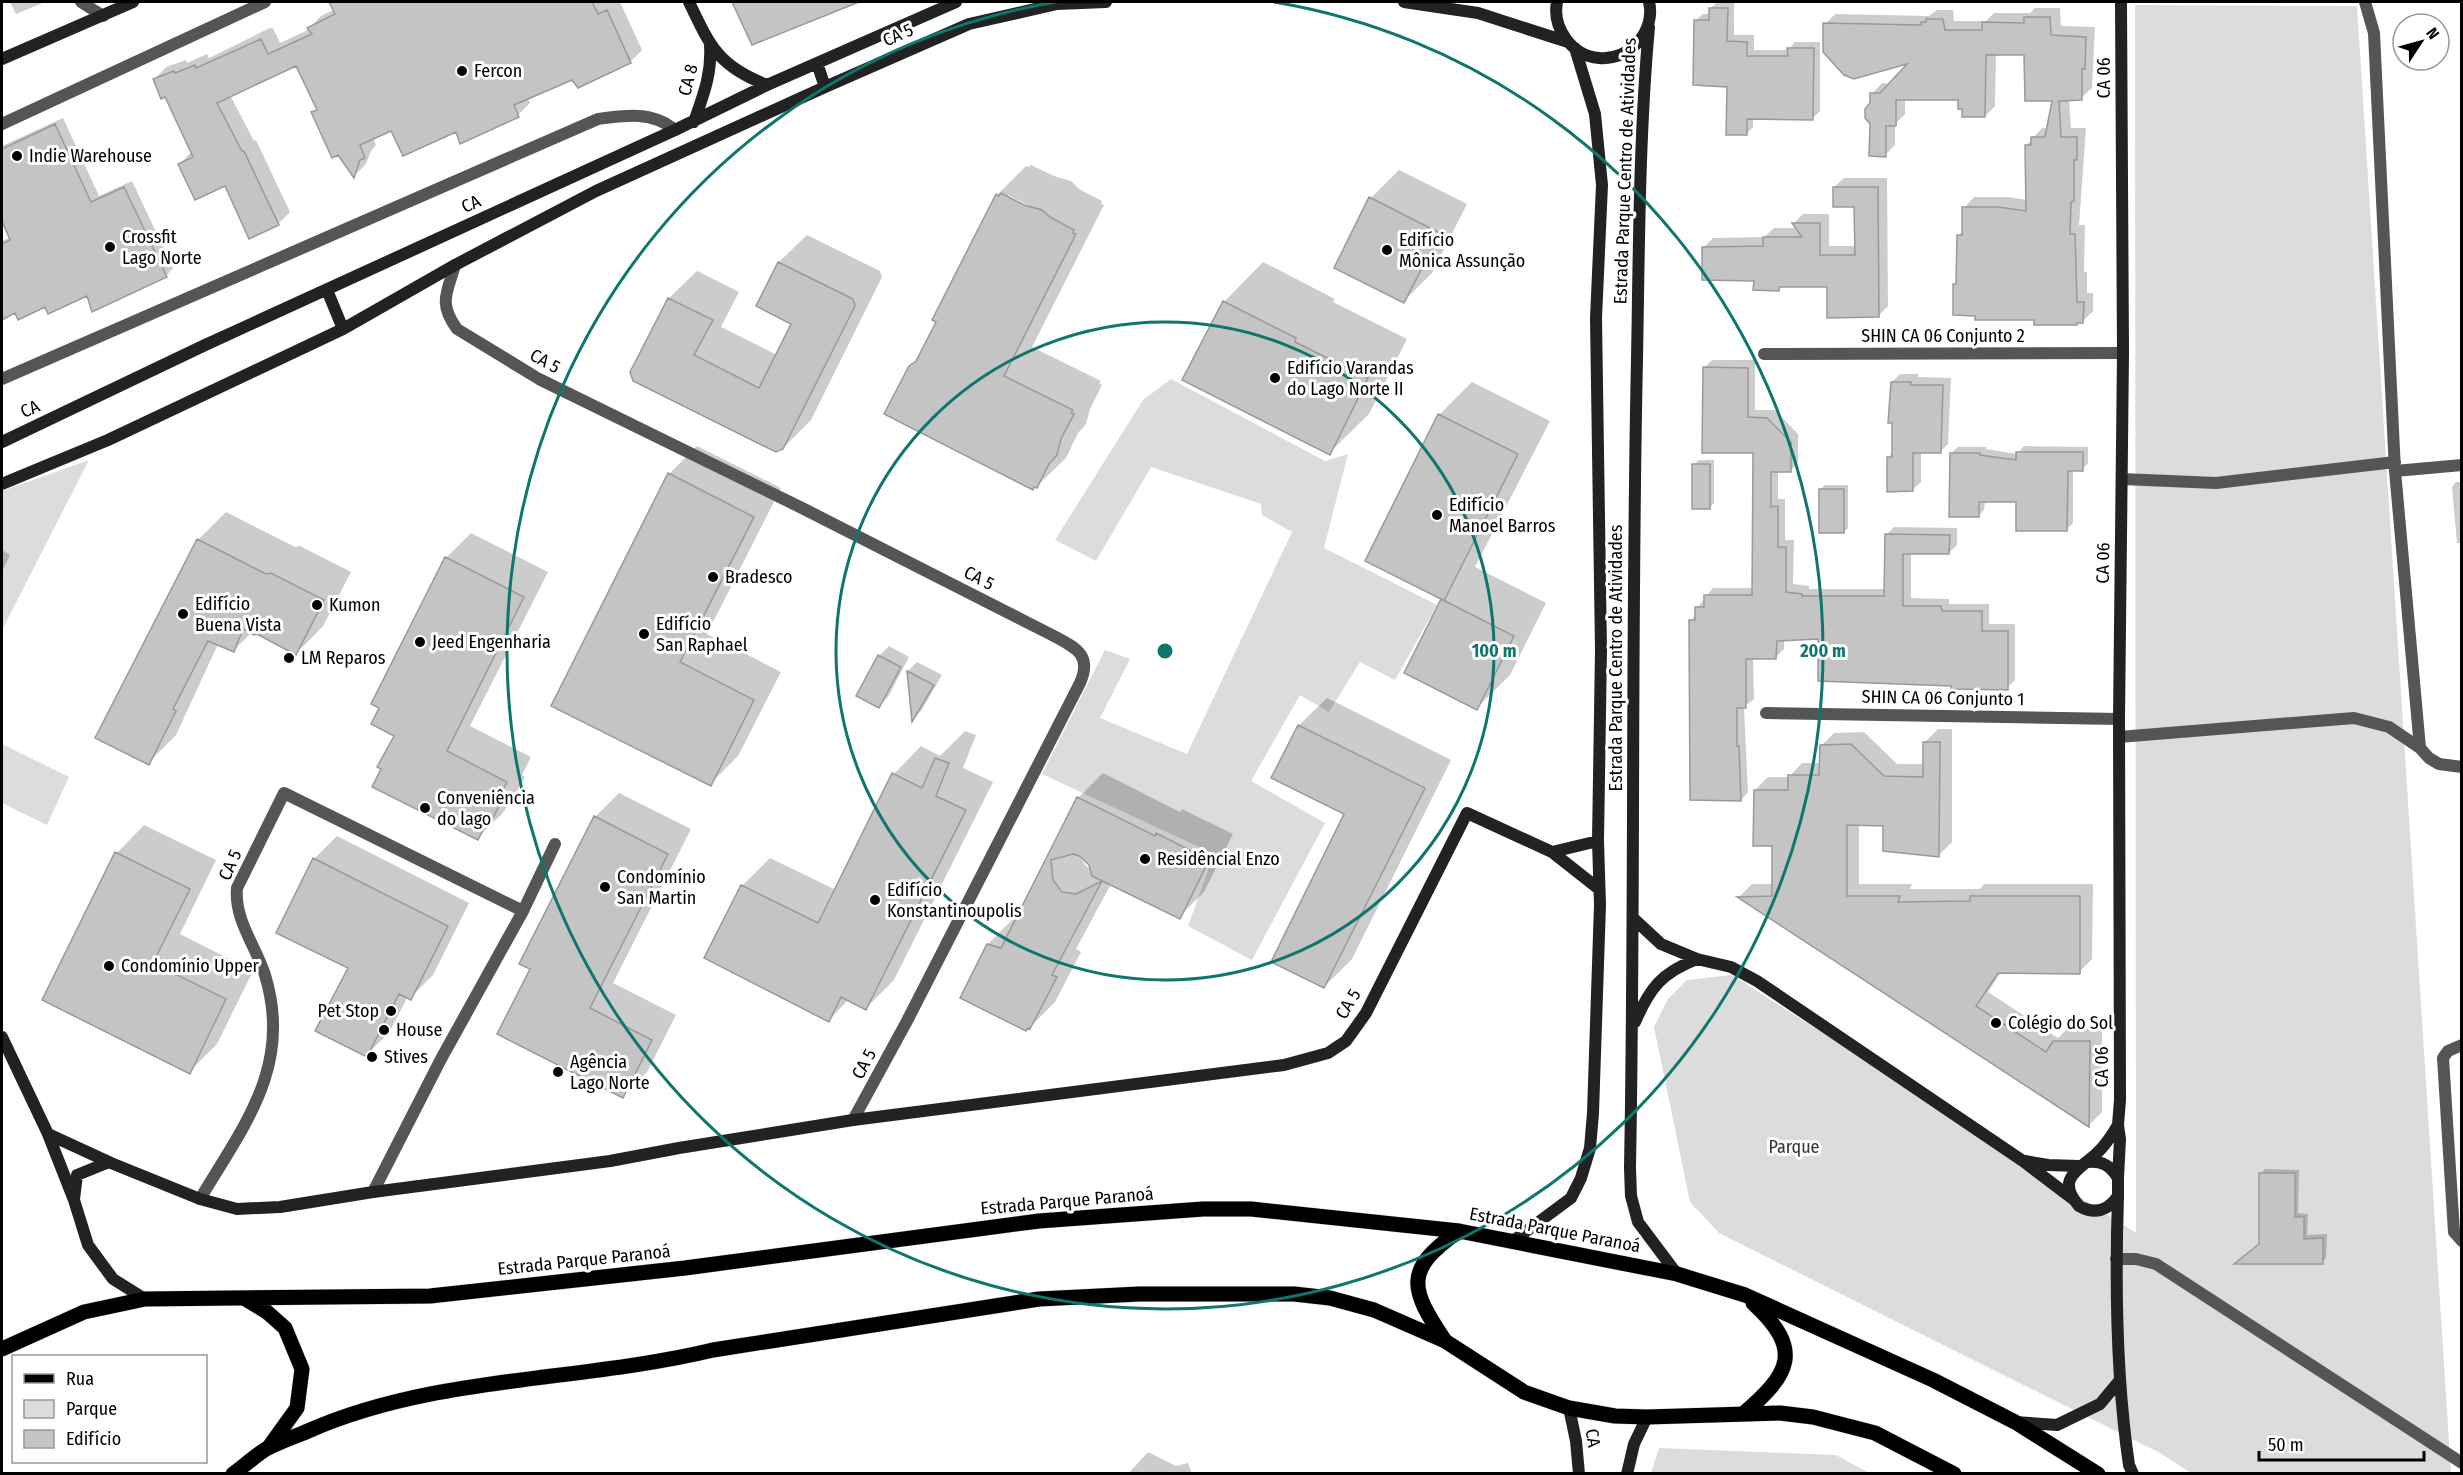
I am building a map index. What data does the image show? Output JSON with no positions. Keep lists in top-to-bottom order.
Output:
{
  "streets": {
    "main road": ["Estrada Parque Paranoá"],
    "street": [
      "CA 5",
      "CA 06",
      "CA 8",
      "Estrada Parque Centro de Atividades",
      "CA",
      "SHIN CA 06 Conjunto 2",
      "SHIN CA 06 Conjunto 1"
    ]
  },
  "crossings": [
    ["CA 5", "Estrada Parque Centro de Atividades"],
    ["CA 06", "SHIN CA 06 Conjunto 2"],
    ["CA 06", "SHIN CA 06 Conjunto 1"],
    ["CA 8", "CA"],
    ["Estrada Parque Centro de Atividades", "Estrada Parque Paranoá"]
  ],
  "parks": ["Parque"],
  "places": [
    "Fercon",
    "Indie Warehouse",
    "Crossfit Lago Norte",
    "Edifício Mônica Assunção",
    "Edifício Varandas do Lago Norte II",
    "Edifício Manoel Barros",
    "Bradesco",
    "Kumon",
    "Edifício Buena Vista",
    "Edifício San Raphael",
    "Jeed Engenharia",
    "LM Reparos",
    "Conveniência do lago",
    "Residêncial Enzo",
    "Condomínio San Martin",
    "Edifício Konstantinoupolis",
    "Condomínio Upper",
    "Pet Stop",
    "Colégio do Sol",
    "House",
    "Stives",
    "Agência Lago Norte"
  ],
  "legend": ["Rua", "Parque", "Edifício"],
  "scale_bar": "50 m",
  "north": "top right",
  "rings": ["100 m", "200 m"]
}
